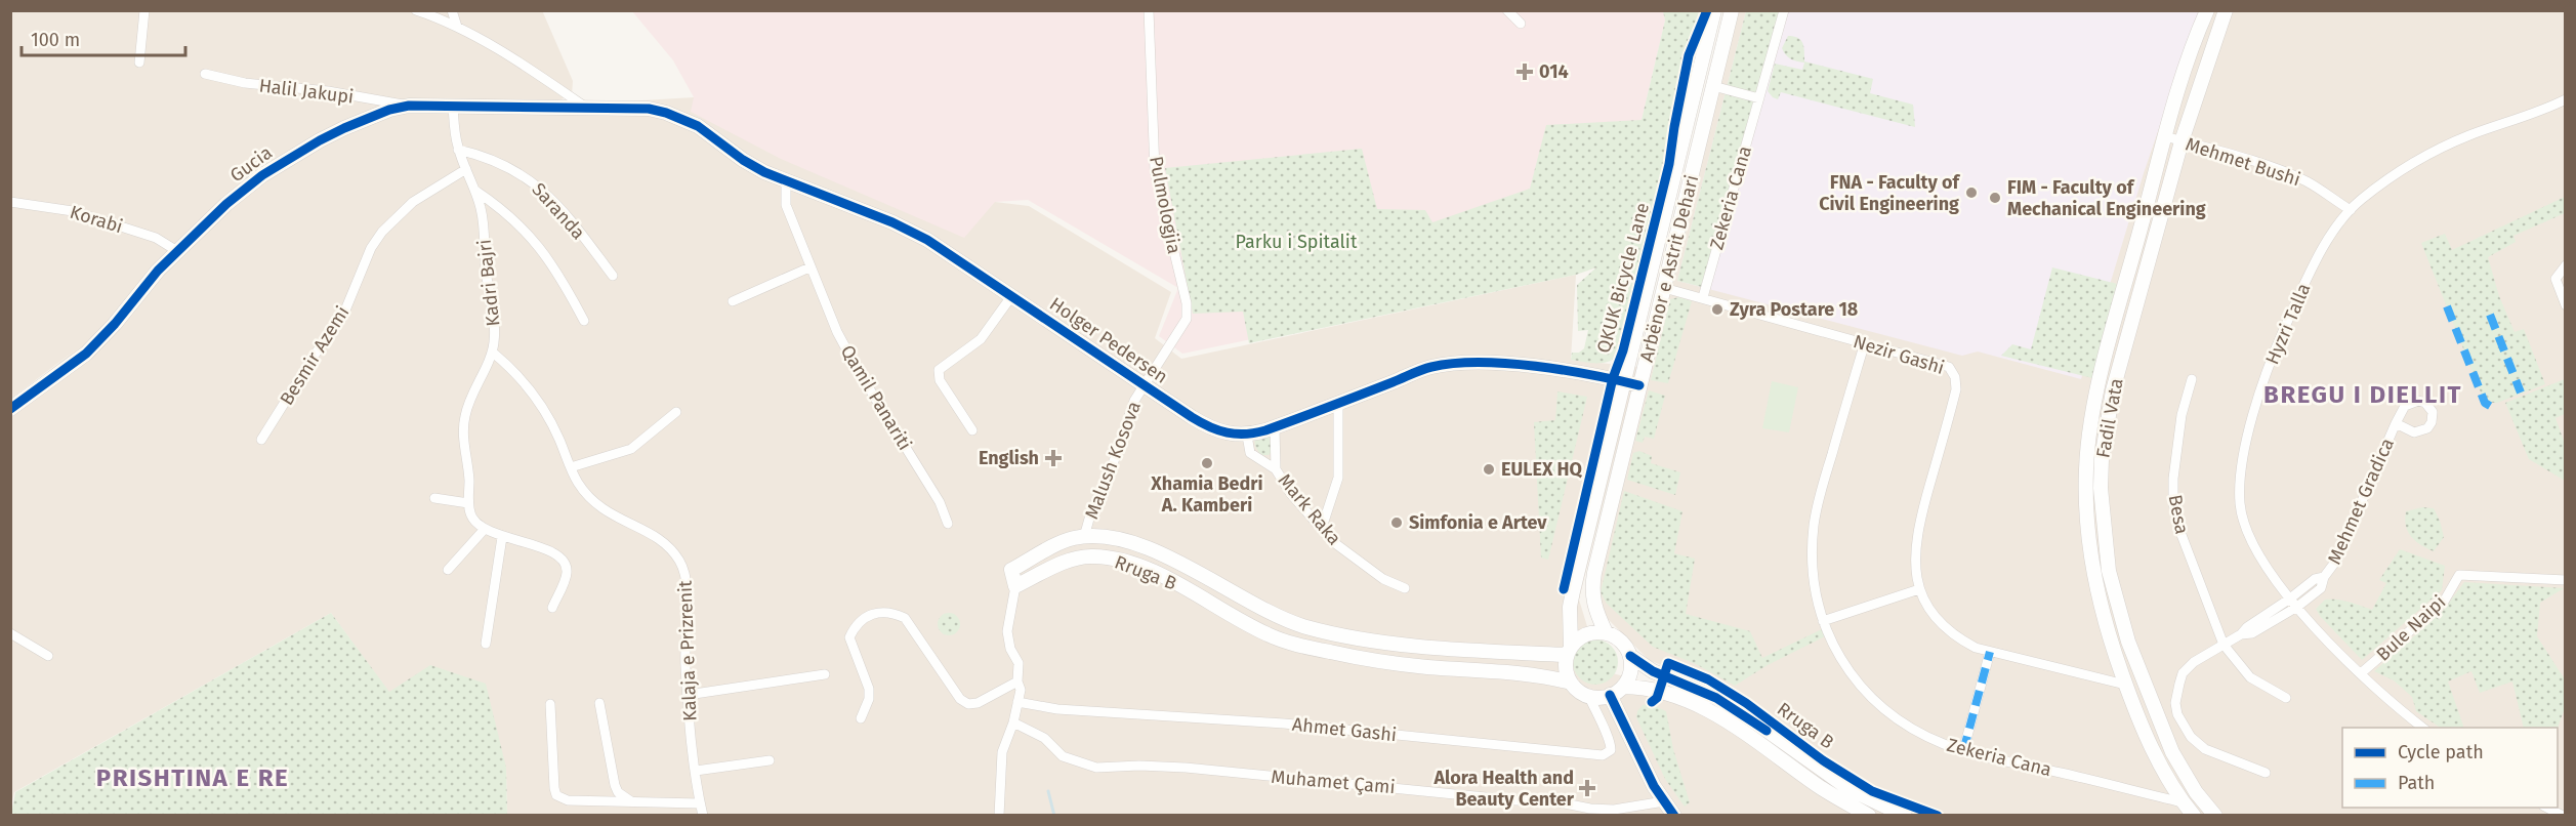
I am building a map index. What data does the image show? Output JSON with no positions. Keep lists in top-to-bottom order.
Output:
{
  "streets": {
    "main road": [
      "Gucia",
      "Arbënor e Astrit Dehari",
      "Holger Pedersen",
      "Fadil Vata",
      "Rruga B"
    ],
    "street": [
      "Halil Jakupi",
      "Mehmet Bushi",
      "Zekeria Cana",
      "Pulmologjia",
      "Saranda",
      "Korabi",
      "Kadri Bajri",
      "Hyzri Talla",
      "Nezir Gashi",
      "Besmir Azemi",
      "Qamil Panariti",
      "Malush Kosova",
      "Mehmet Gradica",
      "Mark Raka",
      "Besa",
      "Bule Naipi",
      "Kalaja e Prizrenit",
      "Ahmet Gashi",
      "Muhamet Çami"
    ],
    "cycle path": ["QKUK Bicycle Lane"]
  },
  "crossings": [
    ["Halil Jakupi", "Gucia"],
    ["Mehmet Bushi", "Hyzri Talla"],
    ["Mehmet Bushi", "Fadil Vata"],
    ["Gucia", "Korabi"],
    ["Gucia", "Kadri Bajri"],
    ["Gucia", "Holger Pedersen"],
    ["Zekeria Cana", "Nezir Gashi"],
    ["Zekeria Cana", "Fadil Vata"],
    ["Pulmologjia", "Holger Pedersen"],
    ["Pulmologjia", "Malush Kosova"],
    ["Saranda", "Kadri Bajri"],
    ["Arbënor e Astrit Dehari", "Holger Pedersen"],
    ["Arbënor e Astrit Dehari", "Nezir Gashi"],
    ["Arbënor e Astrit Dehari", "Rruga B"],
    ["Arbënor e Astrit Dehari", "Ahmet Gashi"],
    ["Kadri Bajri", "Besmir Azemi"],
    ["Kadri Bajri", "Kalaja e Prizrenit"],
    ["Hyzri Talla", "Mehmet Gradica"],
    ["Hyzri Talla", "Bule Naipi"],
    ["Holger Pedersen", "Qamil Panariti"],
    ["Holger Pedersen", "Malush Kosova"],
    ["Holger Pedersen", "Mark Raka"],
    ["Nezir Gashi", "Fadil Vata"],
    ["Malush Kosova", "Rruga B"],
    ["Rruga B", "Ahmet Gashi"]
  ],
  "districts": ["BREGU I DIELLIT", "PRISHTINA E RE"],
  "parks": ["Parku i Spitalit"],
  "places": {
    "health": ["014", "English", "Alora Health and Beauty Center"],
    "other": [
      "FNA - Faculty of Civil Engineering",
      "FIM - Faculty of Mechanical Engineering",
      "Zyra Postare 18",
      "Xhamia Bedri A. Kamberi",
      "EULEX HQ",
      "Simfonia e Artev"
    ]
  },
  "legend": ["Cycle path", "Path"],
  "scale_bar": "100 m"
}
